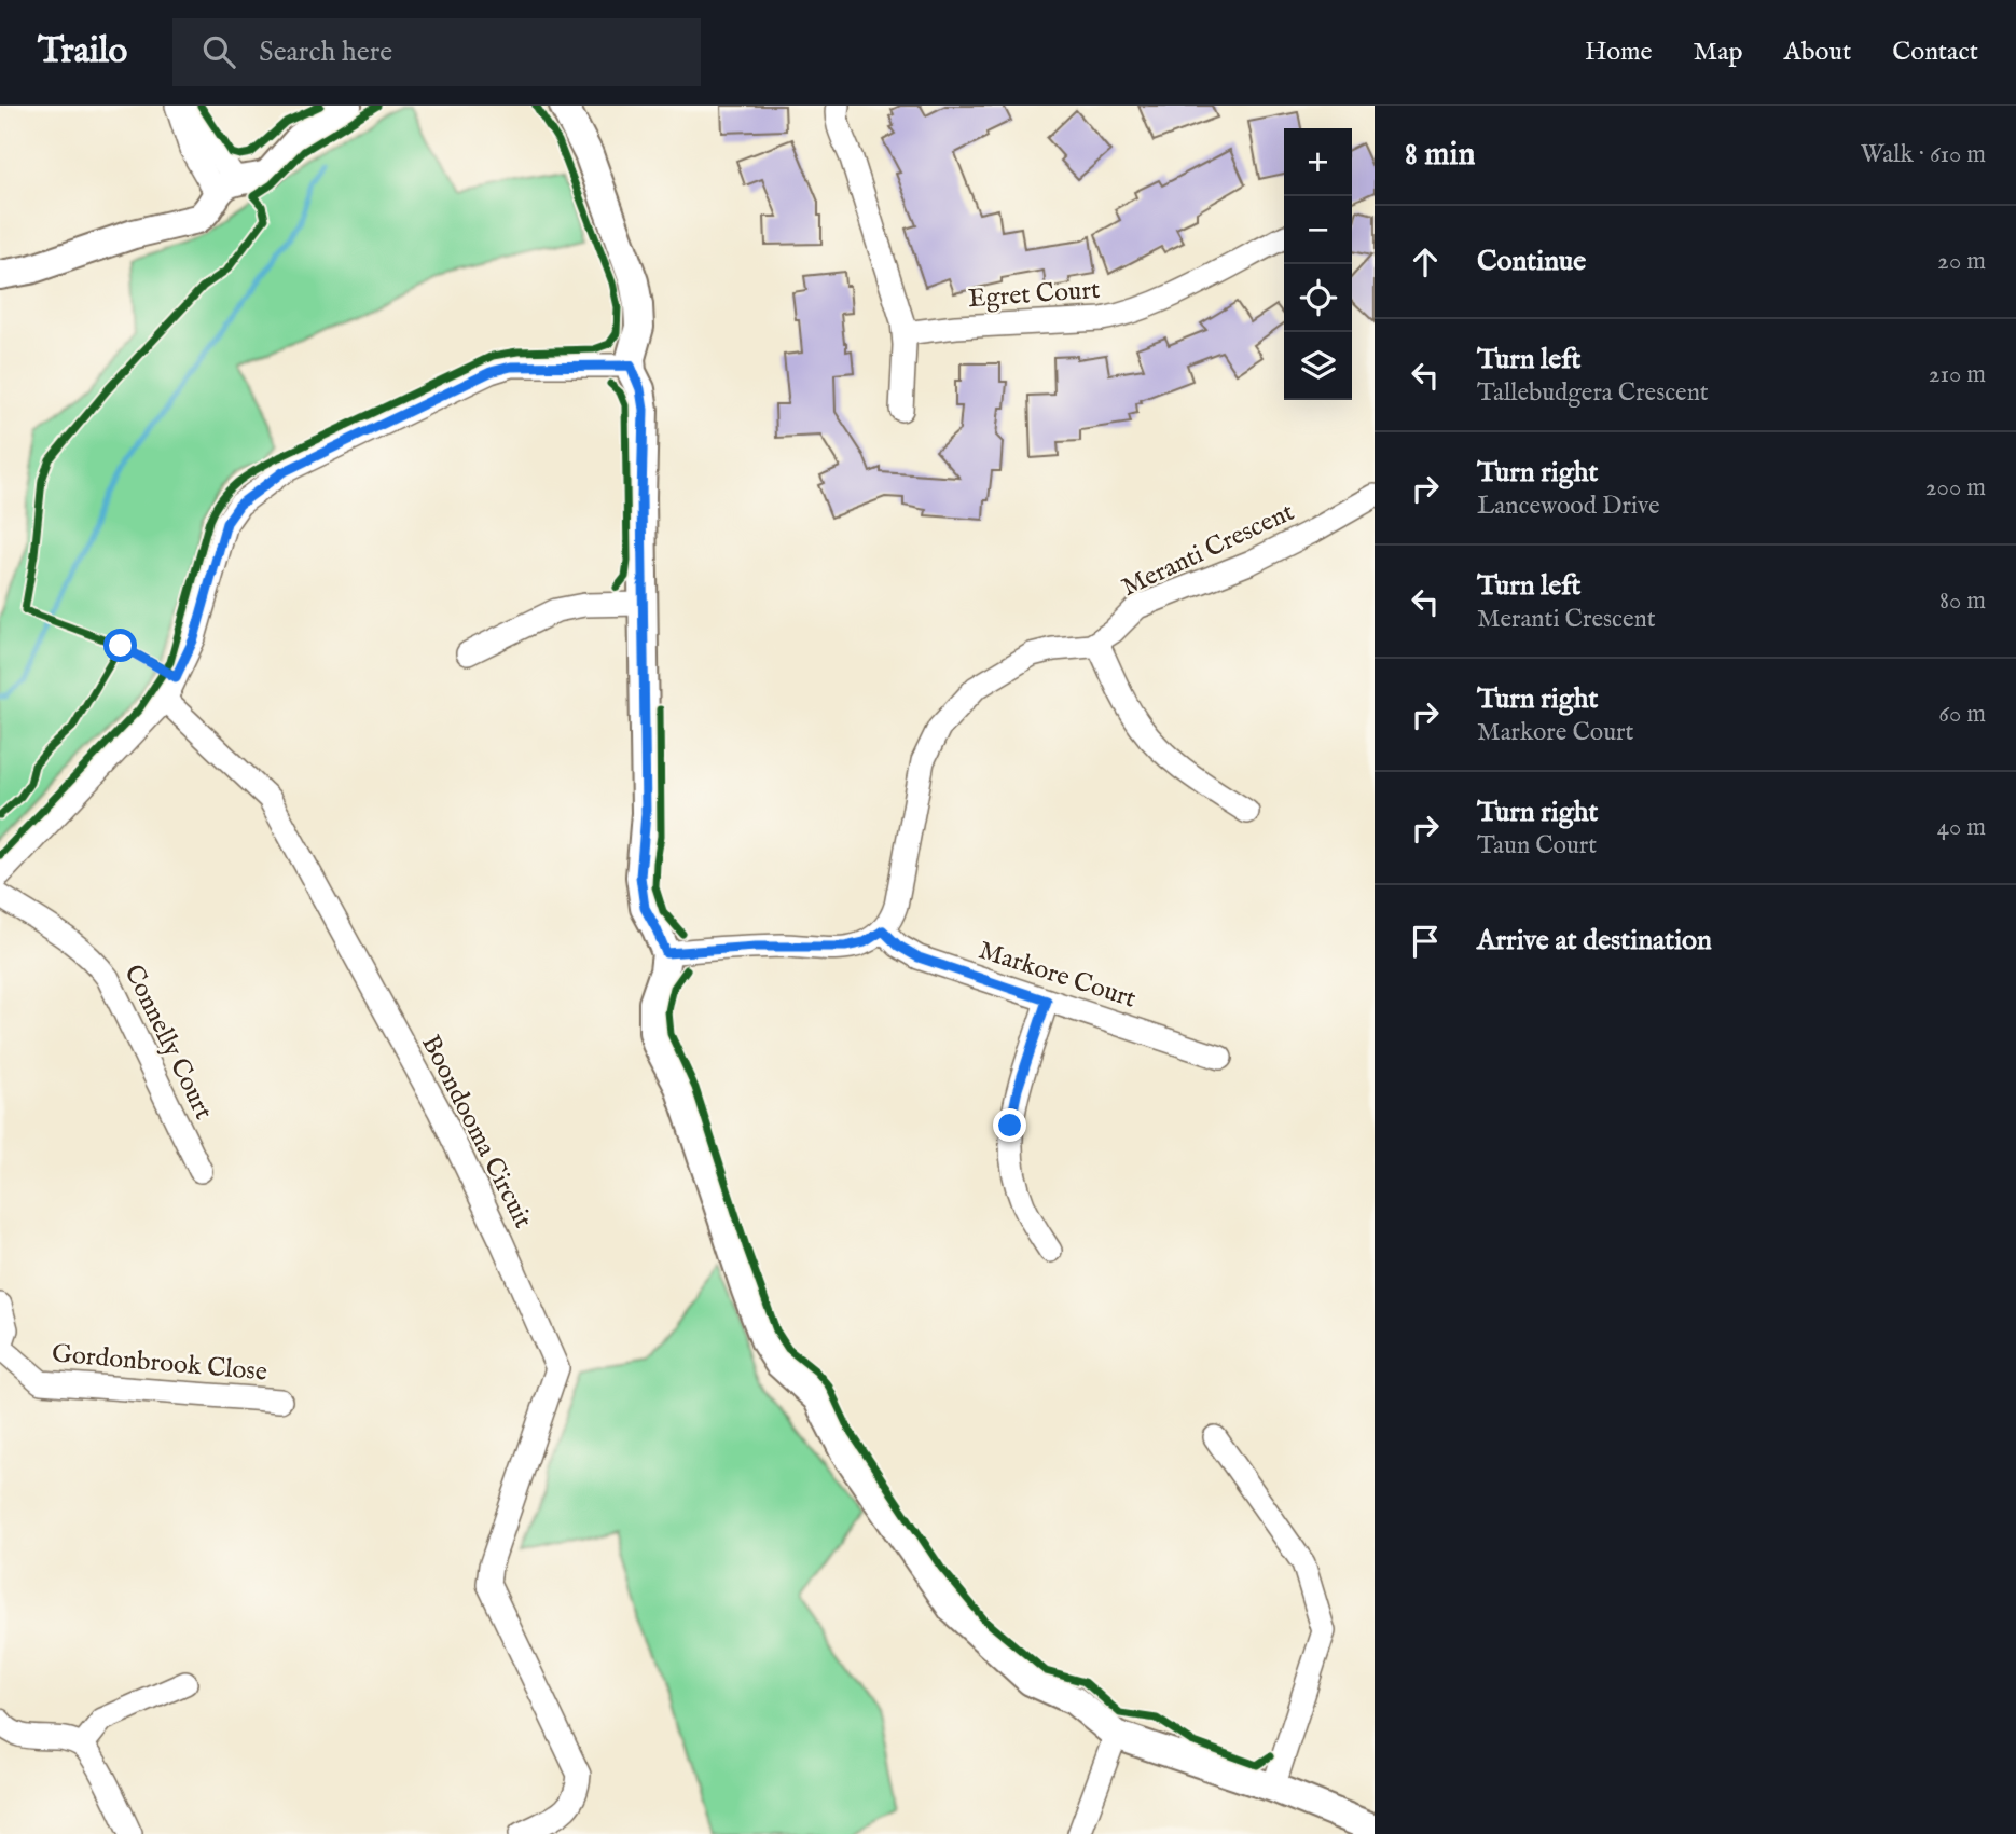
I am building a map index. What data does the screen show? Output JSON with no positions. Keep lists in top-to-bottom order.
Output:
{
  "streets": {
    "street": [
      "Egret Court",
      "Meranti Crescent",
      "Markore Court",
      "Connelly Court",
      "Boondooma Circuit",
      "Gordonbrook Close"
    ]
  },
  "page": {
    "header": "Trailo",
    "search": "Search here",
    "nav": [
      "Home",
      "Map",
      "About",
      "Contact"
    ],
    "heading": ["8 min", "Walk · 610 m"],
    "map_buttons": ["+", "−"],
    "list": [
      ["Continue", "20 m"],
      ["Turn left", "Tallebudgera Crescent", "210 m"],
      ["Turn right", "Lancewood Drive", "200 m"],
      ["Turn left", "Meranti Crescent", "80 m"],
      ["Turn right", "Markore Court", "60 m"],
      ["Turn right", "Taun Court", "40 m"],
      "Arrive at destination"
    ]
  }
}
